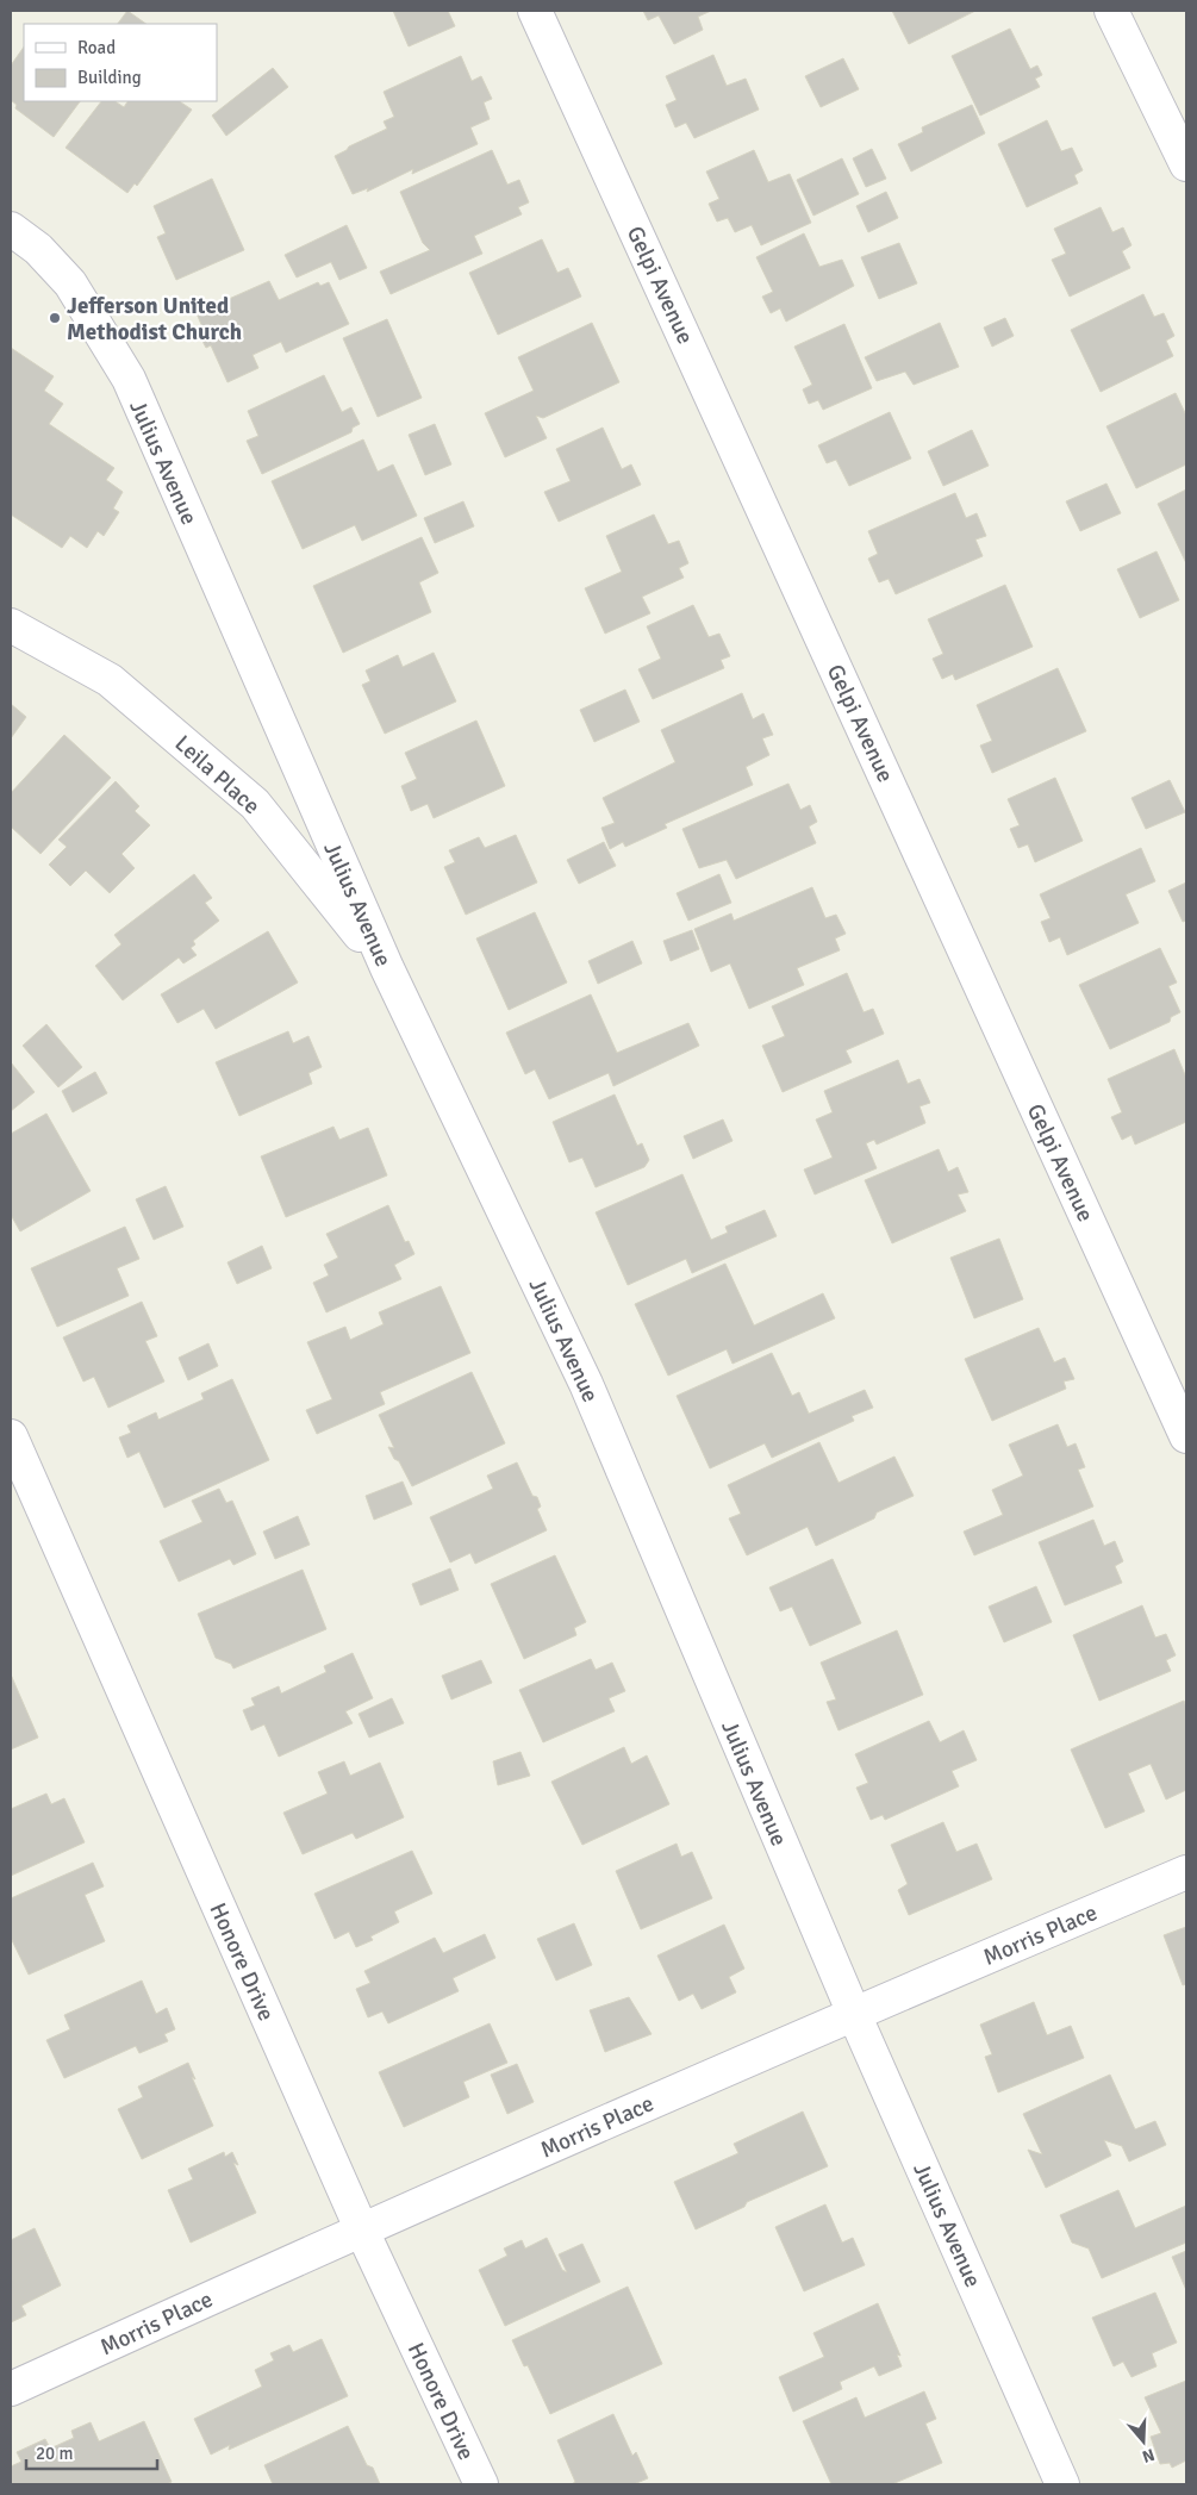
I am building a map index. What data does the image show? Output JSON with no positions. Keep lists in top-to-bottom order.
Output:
{
  "streets": {
    "street": [
      "Gelpi Avenue",
      "Julius Avenue",
      "Leila Place",
      "Morris Place",
      "Honore Drive"
    ]
  },
  "crossings": [
    ["Julius Avenue", "Leila Place"],
    ["Julius Avenue", "Morris Place"],
    ["Morris Place", "Honore Drive"]
  ],
  "places": ["Jefferson United Methodist Church"],
  "legend": ["Road", "Building"],
  "scale_bar": "20 m",
  "north": "bottom"
}
